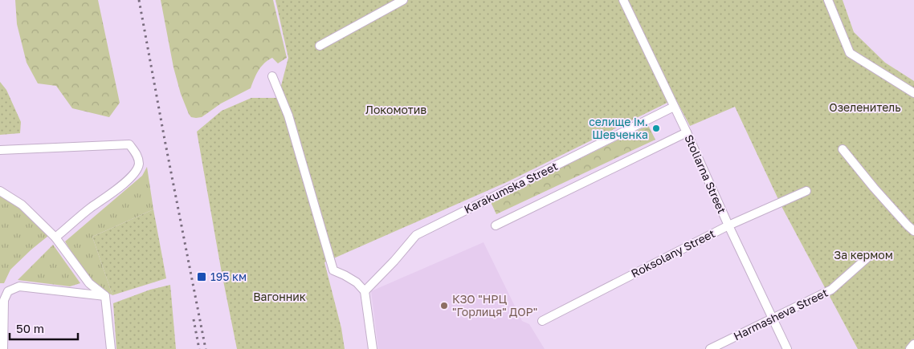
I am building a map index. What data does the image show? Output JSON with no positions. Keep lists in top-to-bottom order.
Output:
{
  "streets": {
    "street": [
      "Stoliarna Street",
      "Karakumska Street",
      "Roksolany Street",
      "Harmasheva Street"
    ]
  },
  "crossings": [
    ["Stoliarna Street", "Karakumska Street"],
    ["Stoliarna Street", "Roksolany Street"],
    ["Stoliarna Street", "Harmasheva Street"]
  ],
  "parks": [
    "Озеленитель",
    "Локомотив",
    "За кермом",
    "Вагонник"
  ],
  "places": {
    "other": ["селище ім. Шевченка", "КЗО \"НРЦ \"Горлиця\" ДОР\""],
    "transit": ["195 км"]
  },
  "scale_bar": "50 m"
}
